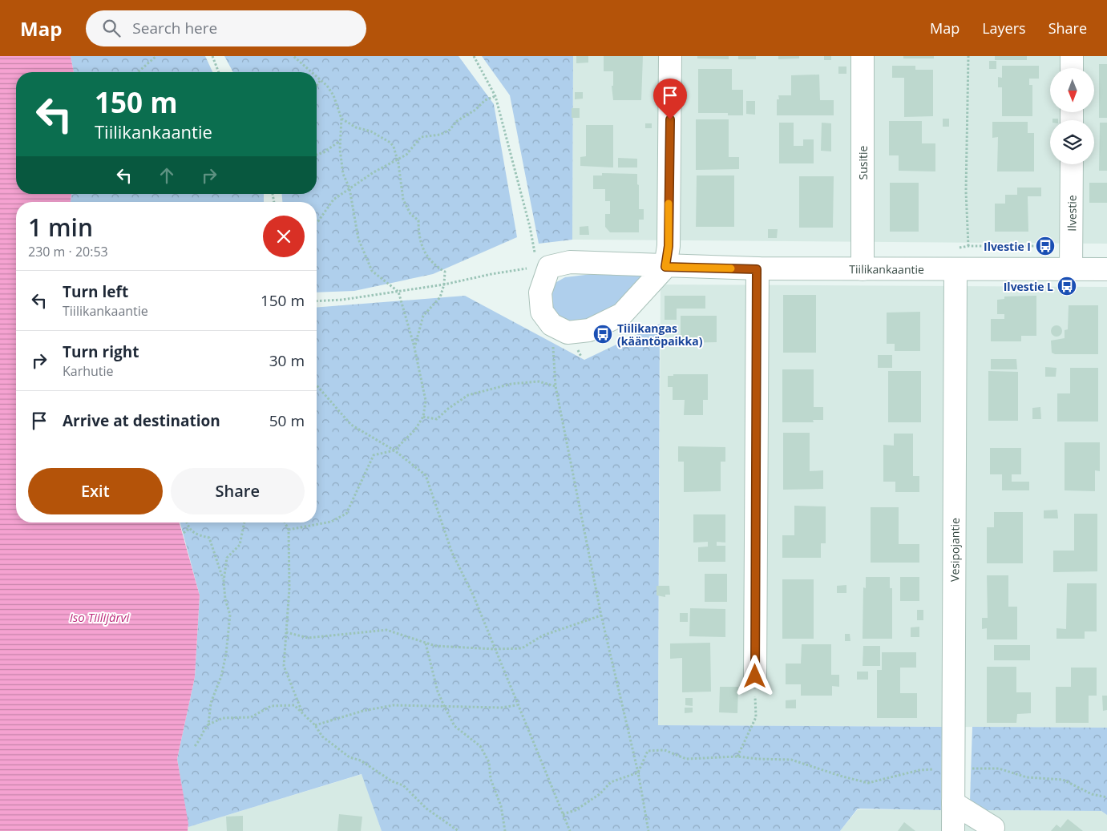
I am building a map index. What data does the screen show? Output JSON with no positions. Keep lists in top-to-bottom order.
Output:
{
  "streets": {
    "street": [
      "Susitie",
      "Ilvestie",
      "Tiilikankaantie",
      "Vesipojantie"
    ]
  },
  "crossings": [
    ["Susitie", "Tiilikankaantie"],
    ["Ilvestie", "Tiilikankaantie"],
    ["Tiilikankaantie", "Vesipojantie"]
  ],
  "water": ["Iso Tiilijärvi"],
  "places": {
    "bus stop": ["Ilvestie I", "Ilvestie L", "Tiilikangas (kääntöpaikka)"]
  },
  "north": "bottom",
  "page": {
    "header": "Map",
    "search": "Search here",
    "nav": ["Map", "Layers", "Share"],
    "turn": ["150 m", "Tiilikankaantie"],
    "heading": ["1 min", "230 m · 20:53"],
    "list": [
      {
        "name": "Turn left",
        "note": "Tiilikankaantie",
        "value": "150 m"
      },
      {
        "name": "Turn right",
        "note": "Karhutie",
        "value": "30 m"
      },
      {
        "name": "Arrive at destination",
        "value": "50 m"
      }
    ],
    "buttons": ["Exit", "Share"]
  }
}
